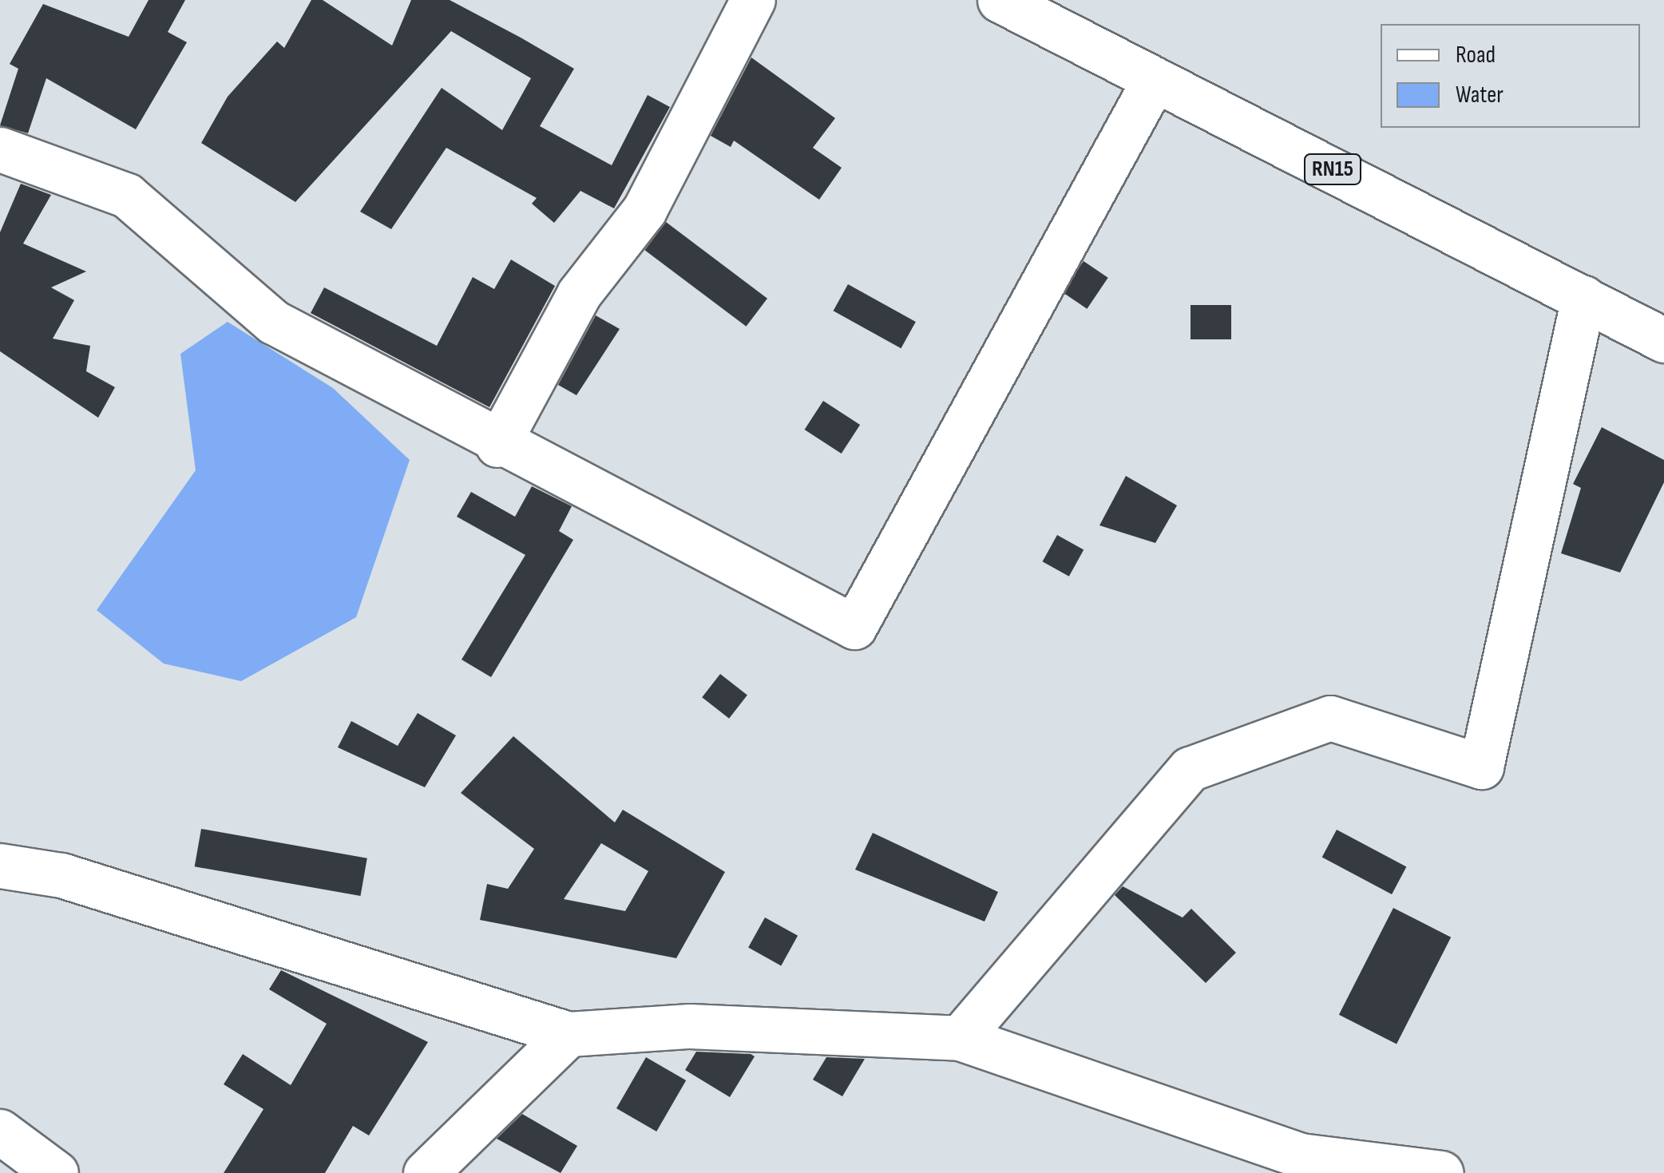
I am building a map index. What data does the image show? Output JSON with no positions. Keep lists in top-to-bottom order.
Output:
{
  "streets": {
    "street": ["RN15"]
  },
  "legend": ["Road", "Water"]
}
